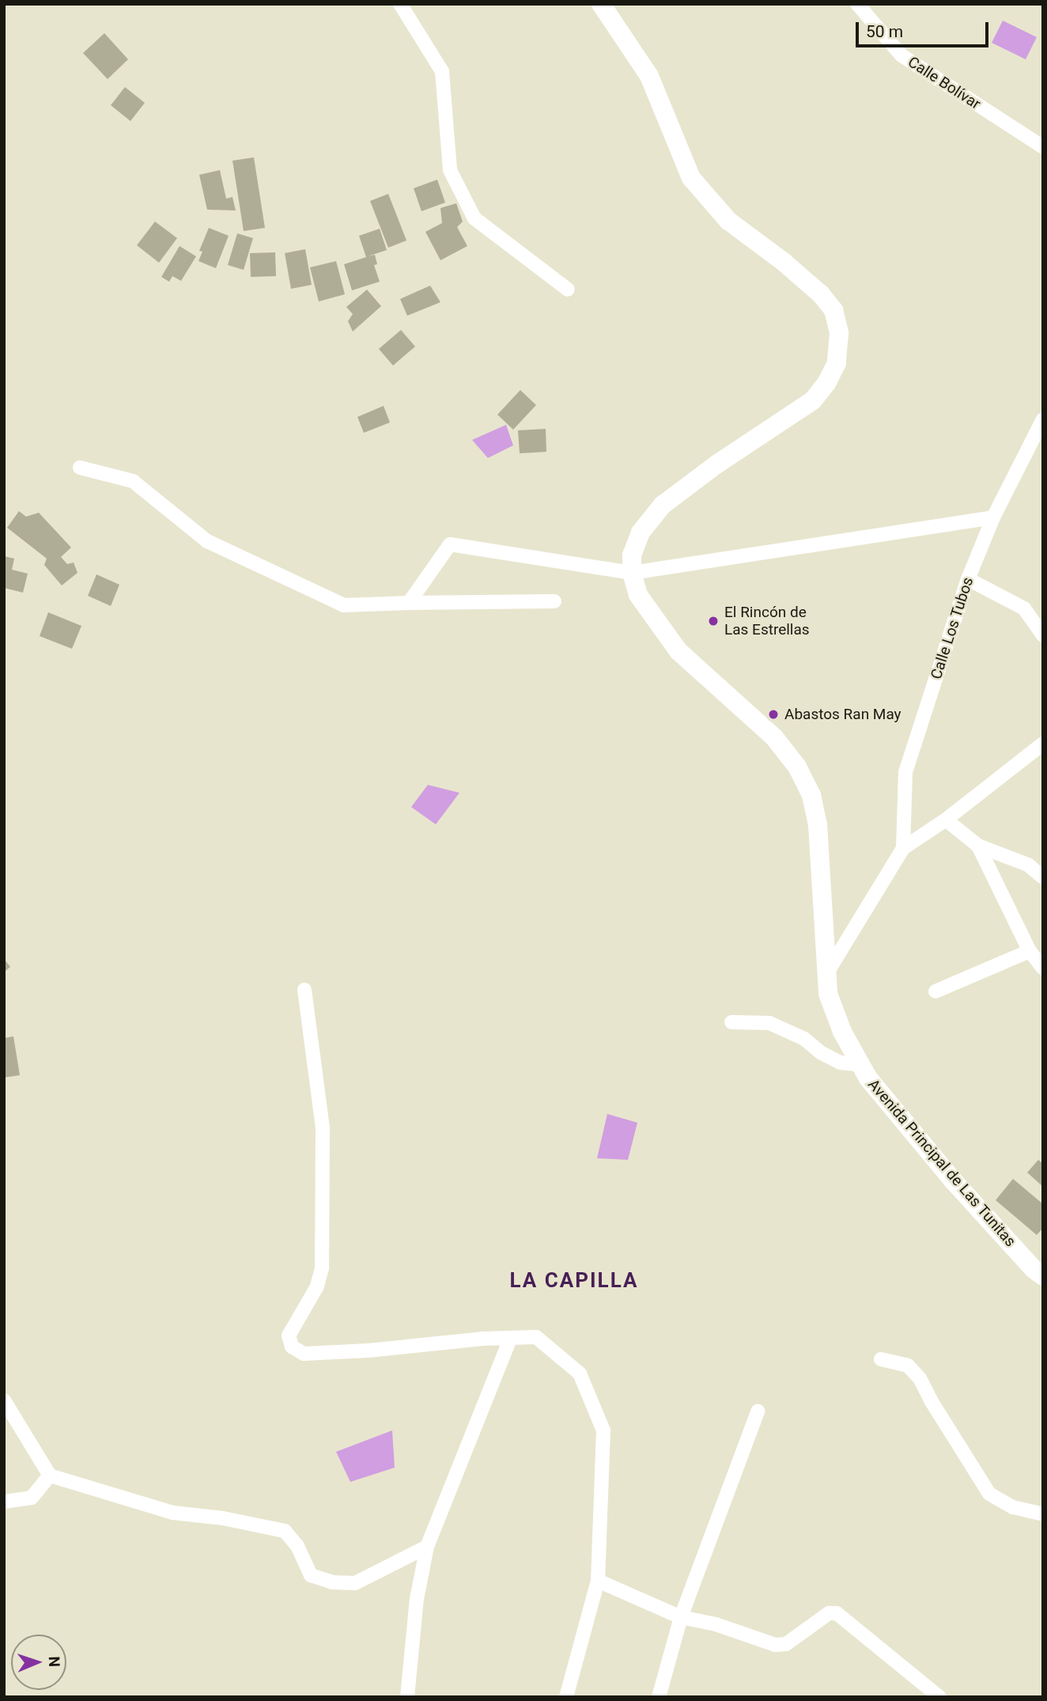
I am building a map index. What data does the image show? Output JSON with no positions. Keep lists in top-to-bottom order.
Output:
{
  "streets": {
    "main road": ["Avenida Principal de Las Tunitas"],
    "street": ["Calle Bolívar", "Calle Los Tubos"]
  },
  "districts": ["LA CAPILLA"],
  "places": ["El Rincón de Las Estrellas", "Abastos Ran May"],
  "scale_bar": "50 m",
  "north": "right"
}
